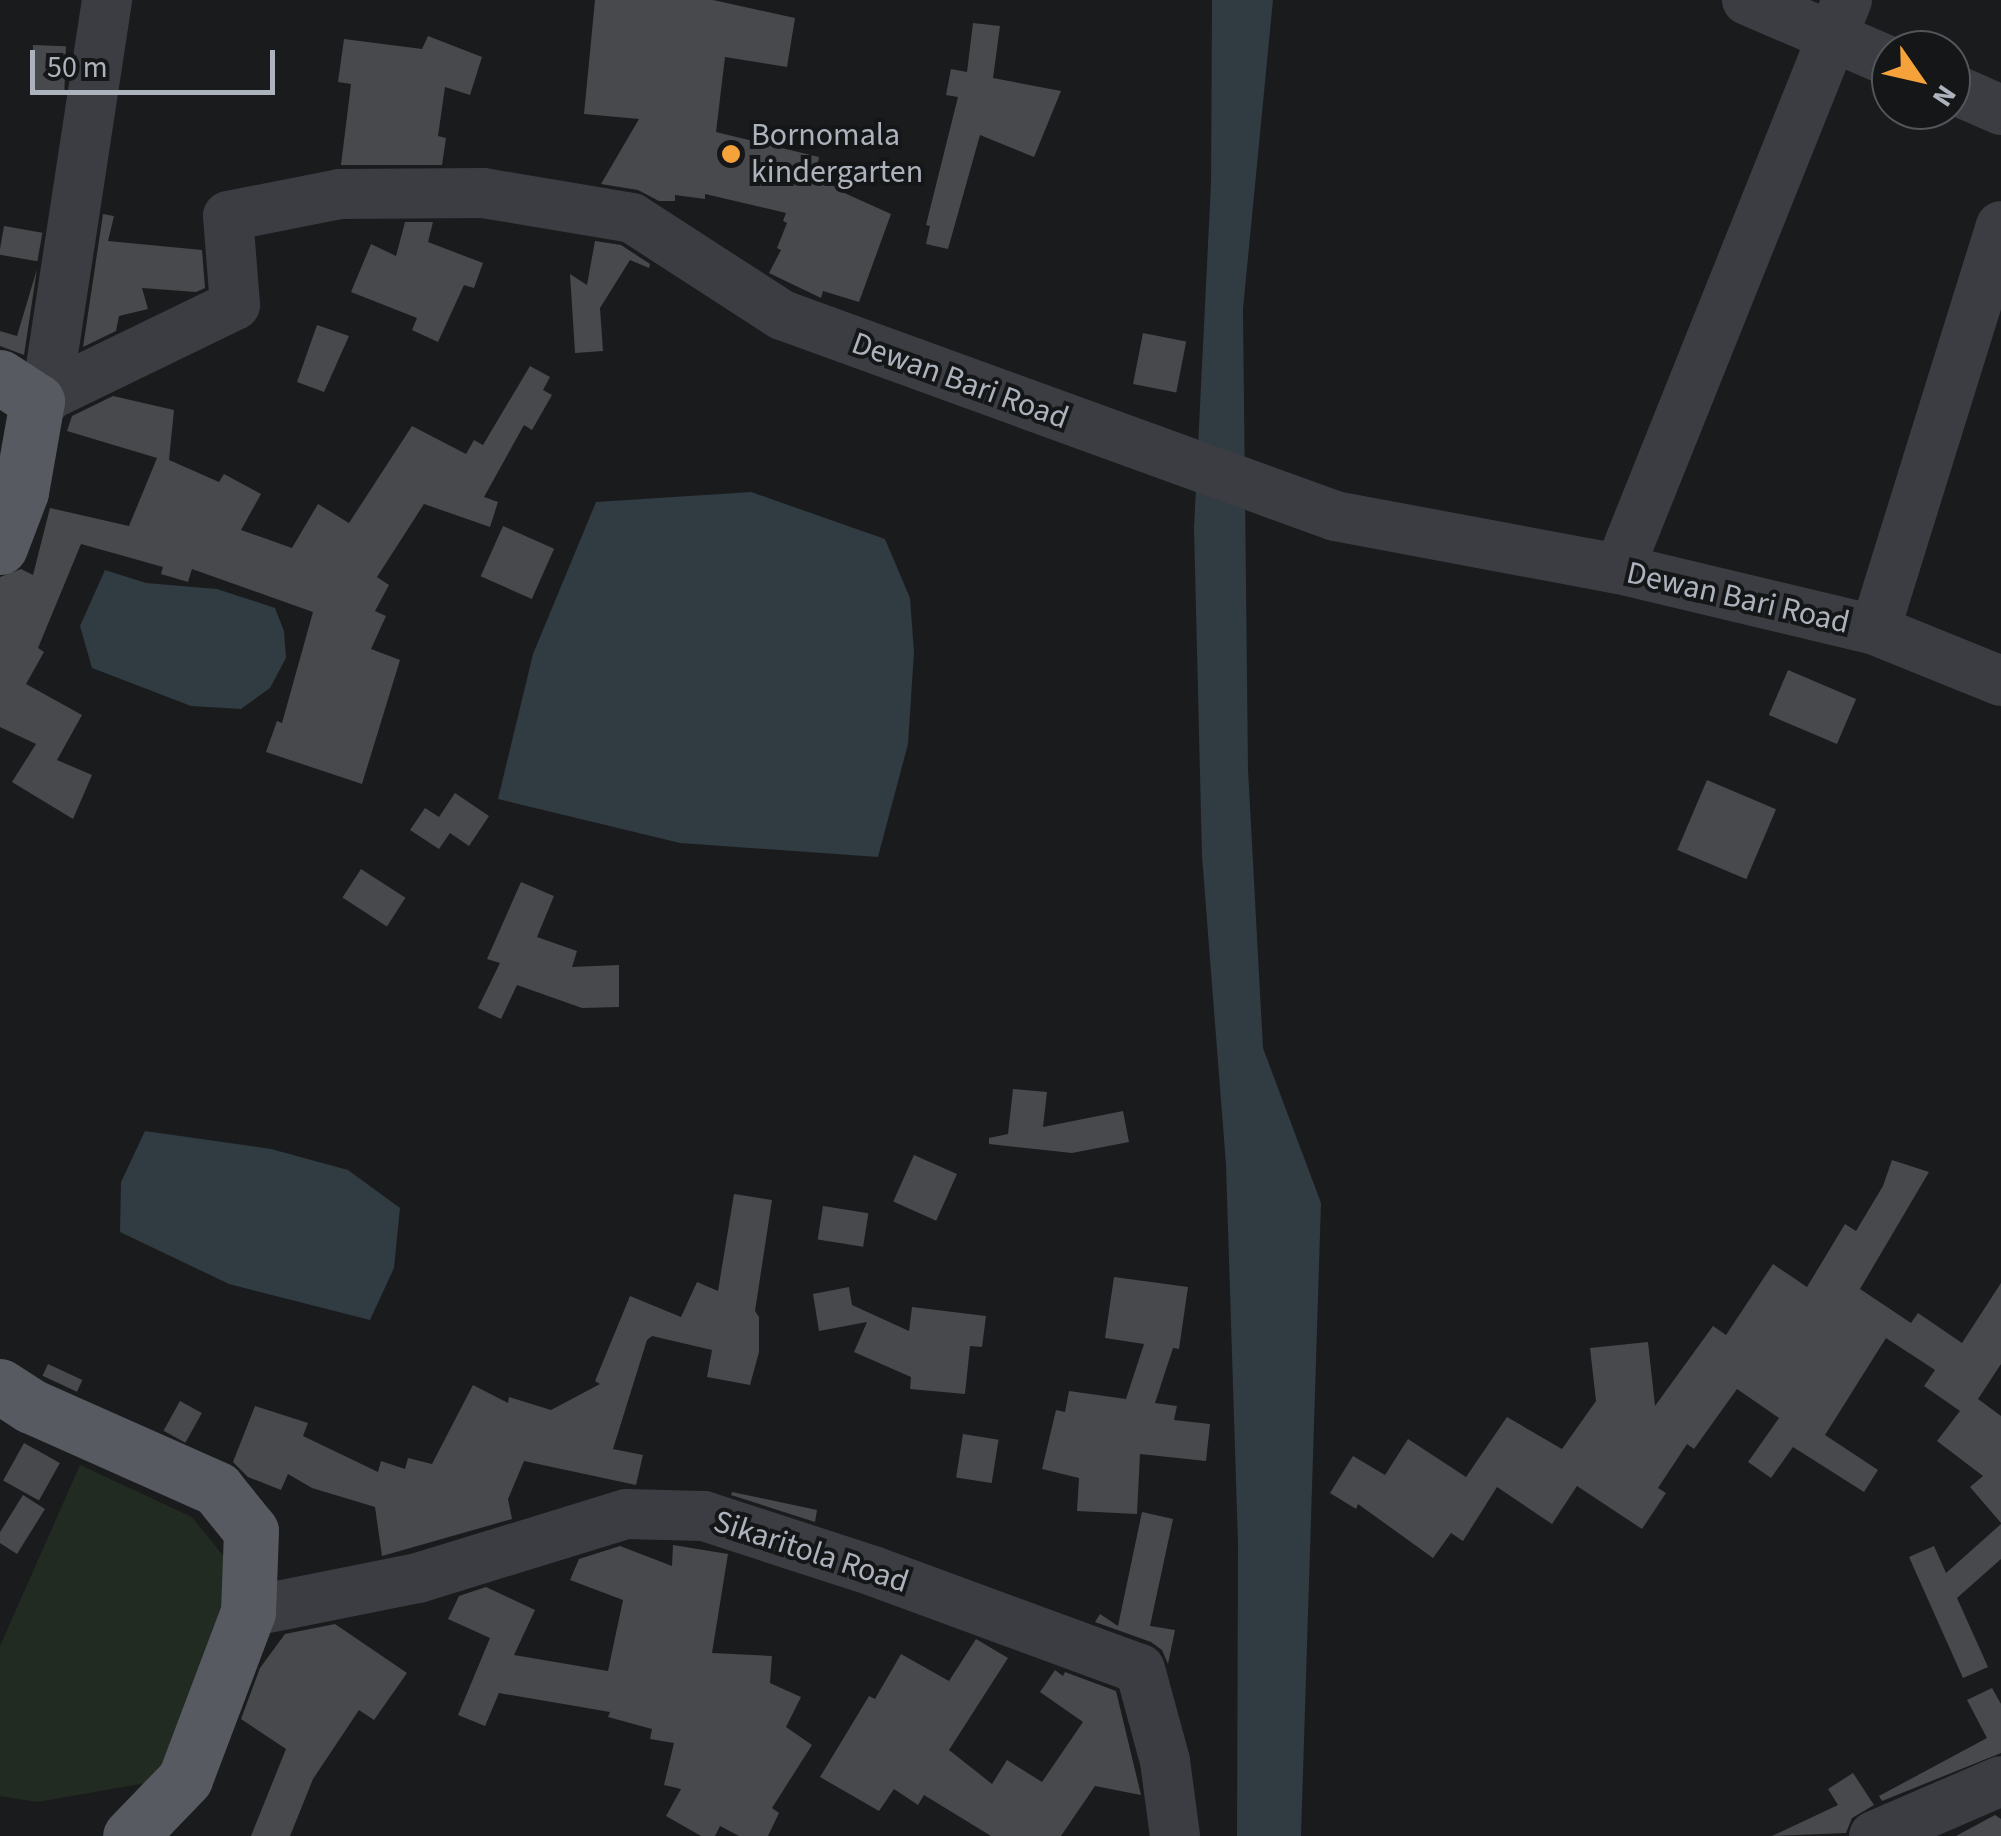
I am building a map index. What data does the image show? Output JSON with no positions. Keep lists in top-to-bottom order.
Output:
{
  "streets": {
    "street": ["Dewan Bari Road", "Sikaritola Road"]
  },
  "places": ["Bornomala kindergarten"],
  "scale_bar": "50 m",
  "north": "bottom right"
}
